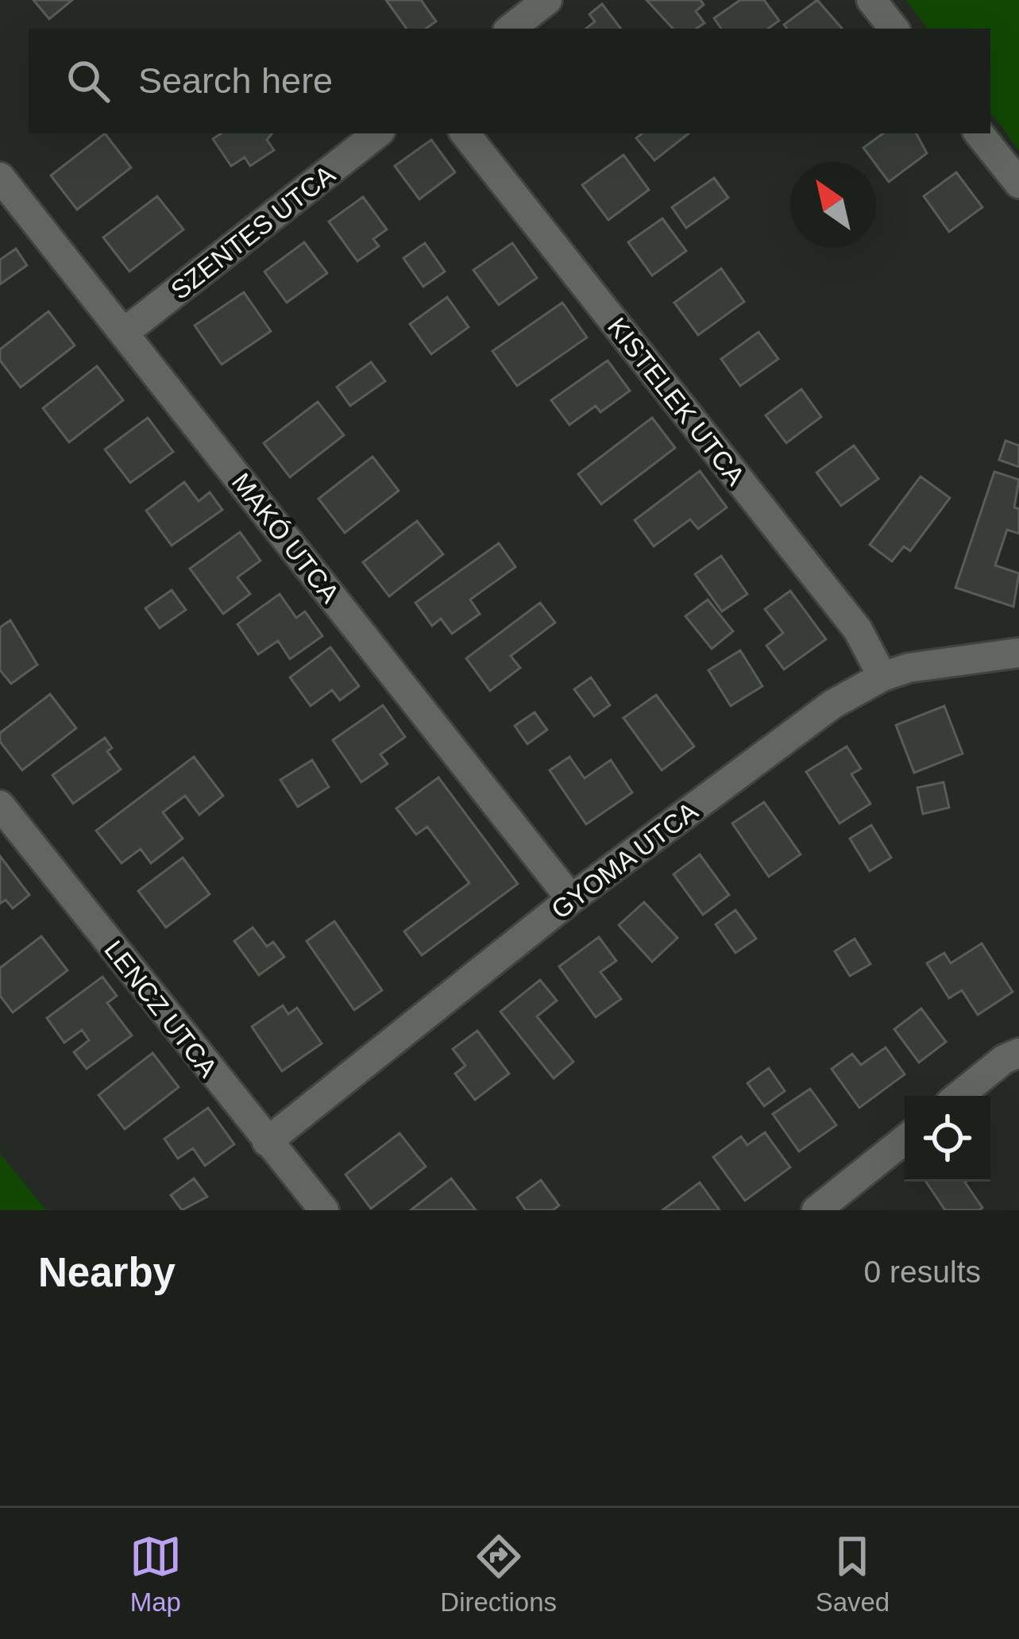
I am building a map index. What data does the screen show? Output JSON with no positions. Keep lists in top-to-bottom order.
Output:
{
  "streets": {
    "street": [
      "SZENTES UTCA",
      "KISTELEK UTCA",
      "MAKÓ UTCA",
      "GYOMA UTCA",
      "LENCZ UTCA"
    ]
  },
  "crossings": [
    ["SZENTES UTCA", "MAKÓ UTCA"],
    ["KISTELEK UTCA", "GYOMA UTCA"],
    ["MAKÓ UTCA", "GYOMA UTCA"],
    ["GYOMA UTCA", "LENCZ UTCA"]
  ],
  "north": "top left",
  "page": {
    "search": "Search here",
    "heading": ["Nearby", "0 results"],
    "nav": ["Map", "Directions", "Saved"]
  }
}
